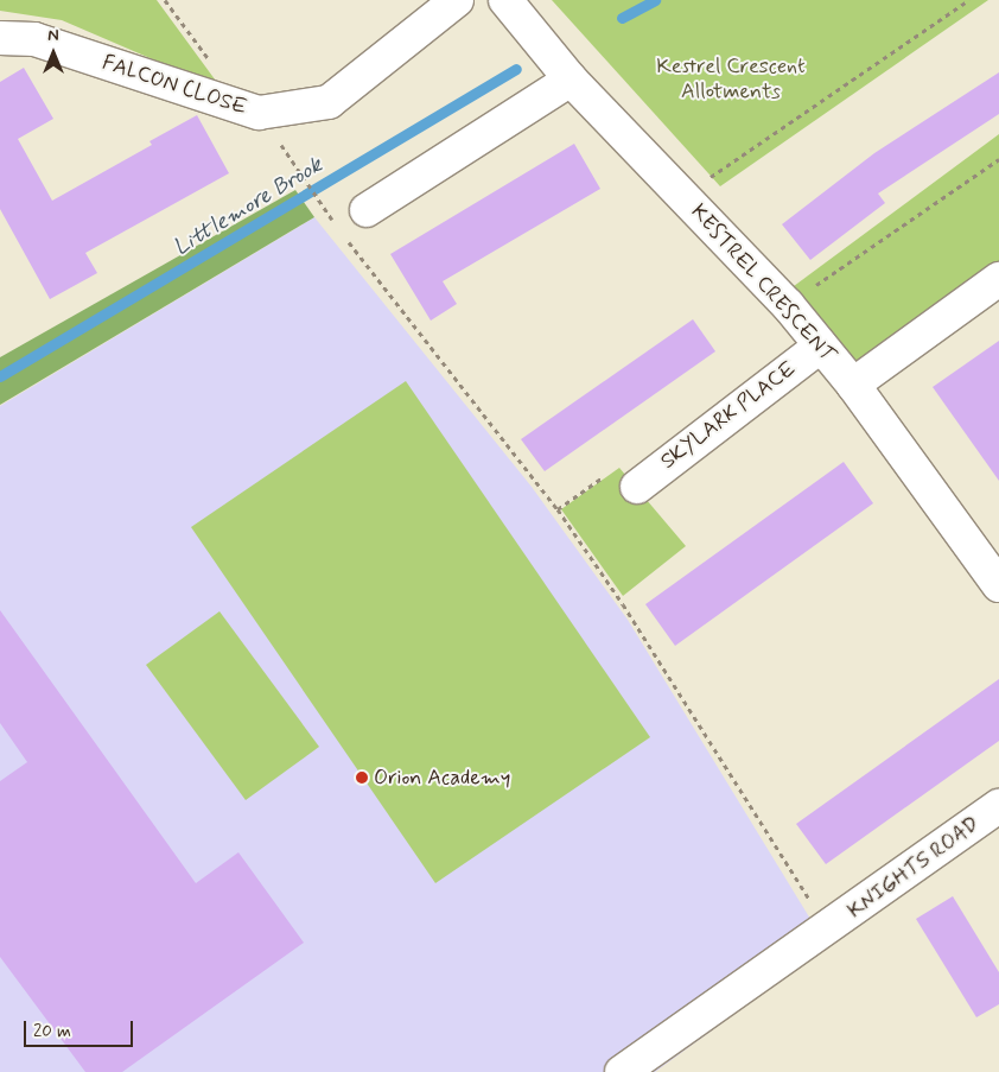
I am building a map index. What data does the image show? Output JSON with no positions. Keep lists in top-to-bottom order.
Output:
{
  "streets": {
    "street": [
      "FALCON CLOSE",
      "KESTREL CRESCENT",
      "SKYLARK PLACE",
      "KNIGHTS ROAD"
    ]
  },
  "crossings": [
    ["KESTREL CRESCENT", "SKYLARK PLACE"]
  ],
  "water": ["Littlemore Brook"],
  "parks": ["Kestrel Crescent Allotments"],
  "places": ["Orion Academy"],
  "scale_bar": "20 m",
  "north": "top"
}
